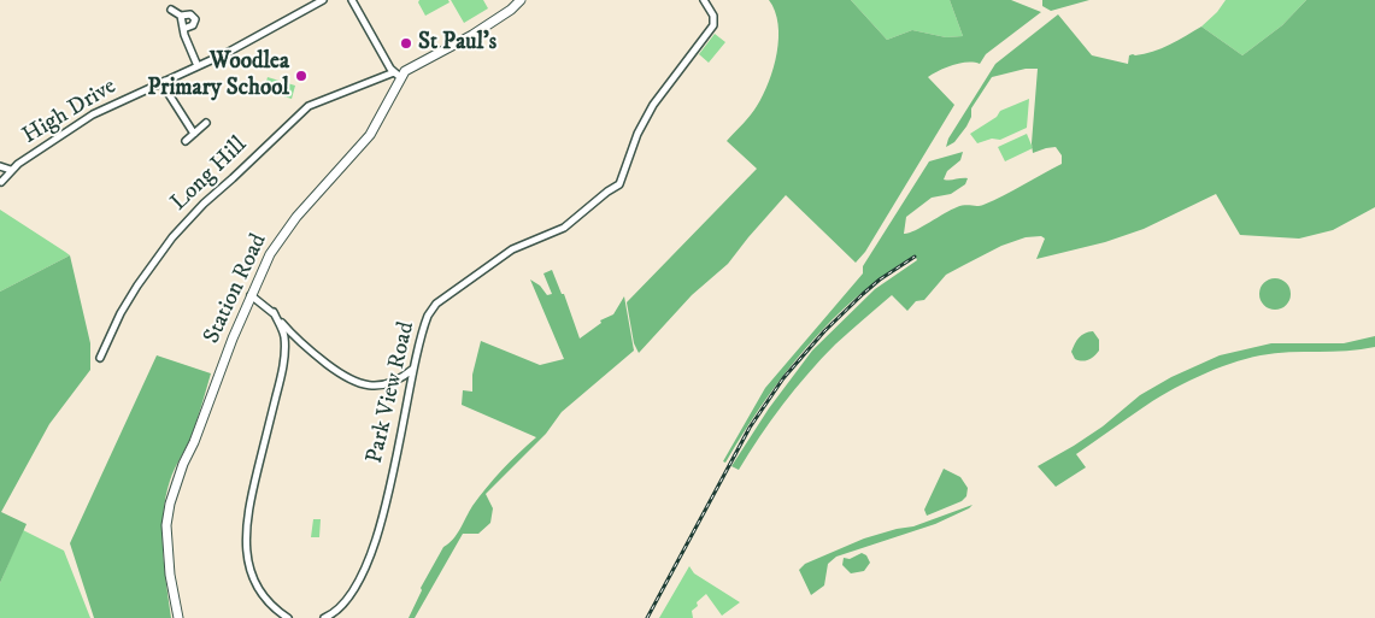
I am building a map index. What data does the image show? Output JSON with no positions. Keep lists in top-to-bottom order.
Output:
{
  "streets": {
    "street": [
      "High Drive",
      "Long Hill",
      "Station Road",
      "Park View Road"
    ]
  },
  "crossings": [
    ["Long Hill", "Station Road"]
  ],
  "places": ["St Paul's", "Woodlea Primary School"]
}
